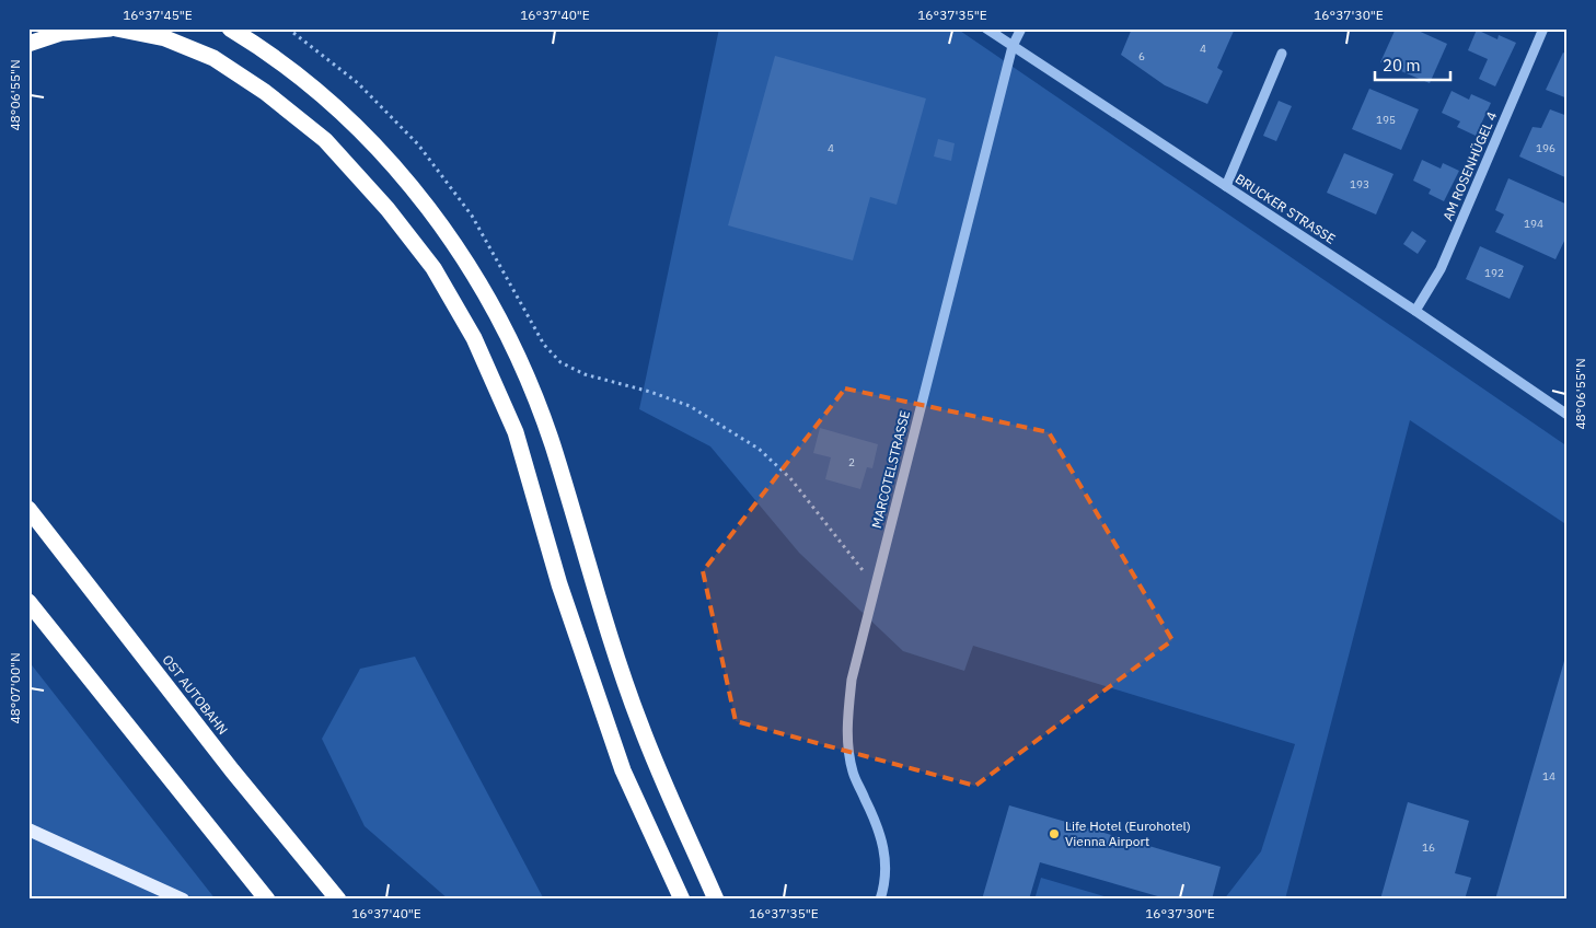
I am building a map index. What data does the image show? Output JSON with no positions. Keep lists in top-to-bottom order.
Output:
{
  "streets": {
    "highway": ["OST AUTOBAHN"],
    "street": ["AM ROSENHÜGEL 4", "BRUCKER STRASSE", "MARCOTELSTRASSE"]
  },
  "crossings": [
    ["AM ROSENHÜGEL 4", "BRUCKER STRASSE"],
    ["BRUCKER STRASSE", "MARCOTELSTRASSE"]
  ],
  "places": ["Life Hotel (Eurohotel) Vienna Airport"],
  "house_numbers": [
    "4",
    "6",
    "195",
    "4",
    "196",
    "193",
    "194",
    "192",
    "2",
    "14",
    "16"
  ],
  "scale_bar": "20 m",
  "coordinates": [
    "16°37'45\"E",
    "16°37'40\"E",
    "16°37'35\"E",
    "16°37'30\"E",
    "48°06'55\"N",
    "48°07'00\"N"
  ]
}
